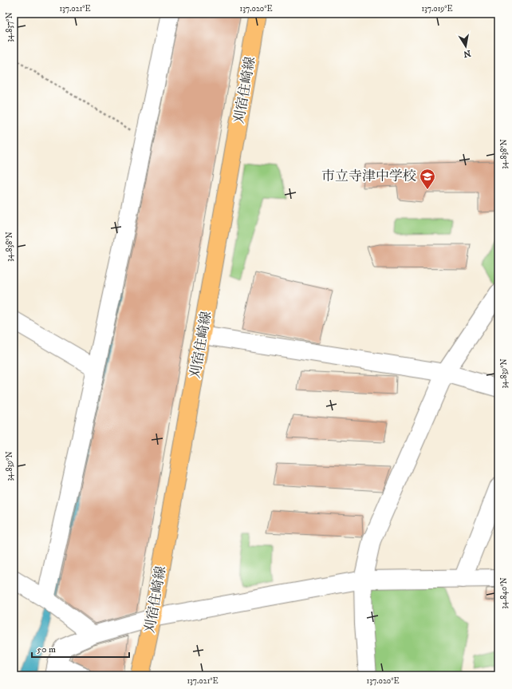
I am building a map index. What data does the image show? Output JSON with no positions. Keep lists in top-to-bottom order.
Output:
{
  "streets": {
    "main road": ["刈宿住崎線"]
  },
  "places": {
    "school or university": ["市立寺津中学校"]
  },
  "scale_bar": "50 m",
  "north": "bottom",
  "coordinates": [
    "137.021°E",
    "137.020°E",
    "137.019°E",
    "34.837°N",
    "34.838°N",
    "34.839°N",
    "34.840°N"
  ]
}
